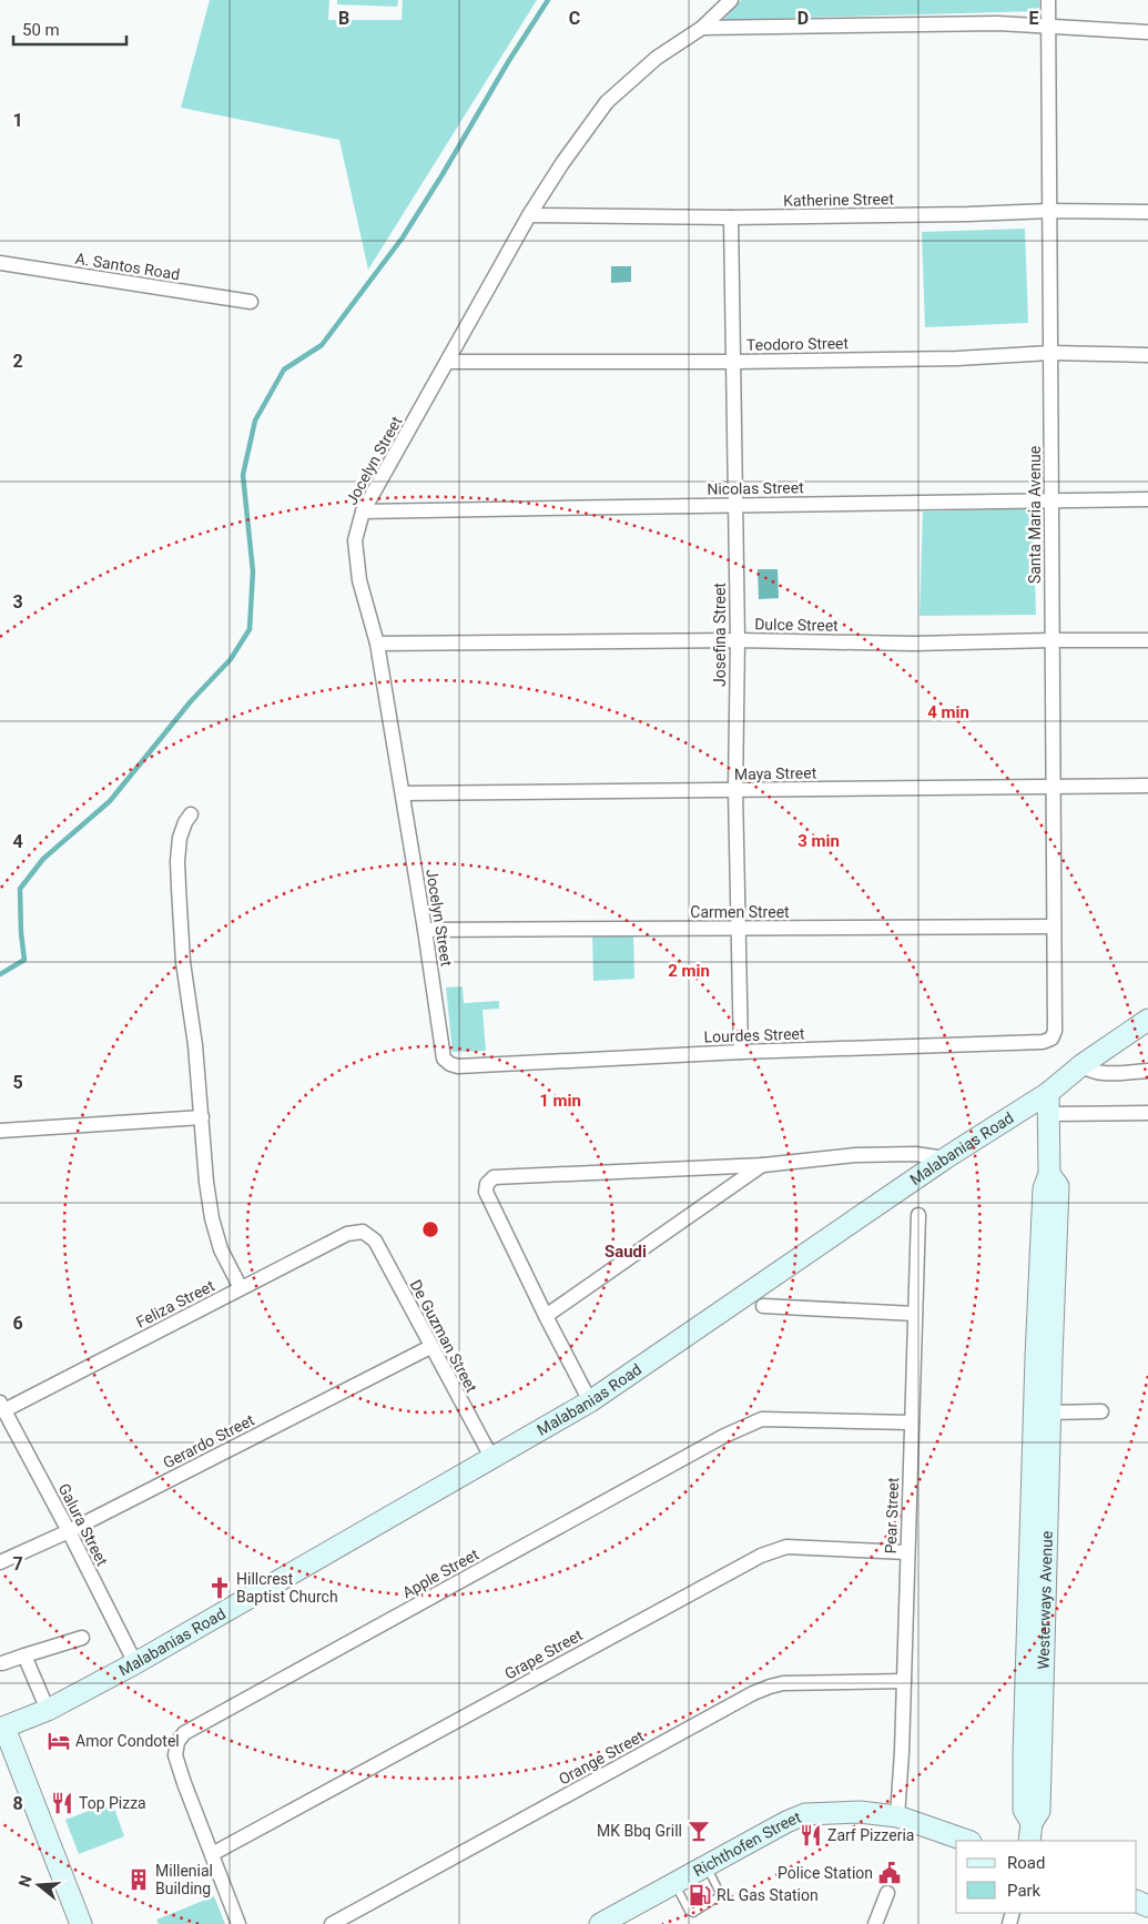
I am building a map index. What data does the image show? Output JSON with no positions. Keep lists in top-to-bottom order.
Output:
{
  "streets": {
    "street": [
      "Katherine Street",
      "A. Santos Road",
      "Teodoro Street",
      "Jocelyn Street",
      "Nicolas Street",
      "Santa Maria Avenue",
      "Dulce Street",
      "Josefina Street",
      "Maya Street",
      "Carmen Street",
      "Lourdes Street",
      "Malabanias Road",
      "Feliza Street",
      "De Guzman Street",
      "Gerardo Street",
      "Pear Street",
      "Galura Street",
      "Apple Street",
      "Westerways Avenue",
      "Grape Street",
      "Orange Street",
      "Richthofen Street"
    ]
  },
  "crossings": [
    ["Katherine Street", "Jocelyn Street"],
    ["Katherine Street", "Santa Maria Avenue"],
    ["Katherine Street", "Josefina Street"],
    ["Teodoro Street", "Jocelyn Street"],
    ["Teodoro Street", "Santa Maria Avenue"],
    ["Teodoro Street", "Josefina Street"],
    ["Jocelyn Street", "Nicolas Street"],
    ["Jocelyn Street", "Dulce Street"],
    ["Jocelyn Street", "Maya Street"],
    ["Jocelyn Street", "Carmen Street"],
    ["Jocelyn Street", "Lourdes Street"],
    ["Nicolas Street", "Santa Maria Avenue"],
    ["Nicolas Street", "Josefina Street"],
    ["Santa Maria Avenue", "Dulce Street"],
    ["Santa Maria Avenue", "Maya Street"],
    ["Santa Maria Avenue", "Carmen Street"],
    ["Santa Maria Avenue", "Lourdes Street"],
    ["Dulce Street", "Josefina Street"],
    ["Josefina Street", "Maya Street"],
    ["Josefina Street", "Carmen Street"],
    ["Josefina Street", "Lourdes Street"],
    ["Malabanias Road", "De Guzman Street"],
    ["Malabanias Road", "Galura Street"],
    ["Malabanias Road", "Westerways Avenue"],
    ["Feliza Street", "De Guzman Street"],
    ["Feliza Street", "Galura Street"],
    ["De Guzman Street", "Gerardo Street"],
    ["Gerardo Street", "Galura Street"],
    ["Pear Street", "Apple Street"],
    ["Pear Street", "Grape Street"],
    ["Pear Street", "Orange Street"],
    ["Pear Street", "Richthofen Street"],
    ["Apple Street", "Grape Street"]
  ],
  "districts": ["Saudi"],
  "places": {
    "church": ["Hillcrest Baptist Church"],
    "hotel": ["Amor Condotel"],
    "restaurant": ["Top Pizza", "Zarf Pizzeria"],
    "bar": ["MK Bbq Grill"],
    "public building": ["Police Station"],
    "building": ["Millenial Building"],
    "fuel station": ["RL Gas Station"]
  },
  "legend": ["Road", "Park"],
  "scale_bar": "50 m",
  "north": "left",
  "grid": {
    "columns": [
      "B",
      "C",
      "D",
      "E"
    ],
    "rows": [
      "1",
      "2",
      "3",
      "4",
      "5",
      "6",
      "7",
      "8"
    ]
  },
  "rings": [
    "4 min",
    "3 min",
    "2 min",
    "1 min"
  ]
}
